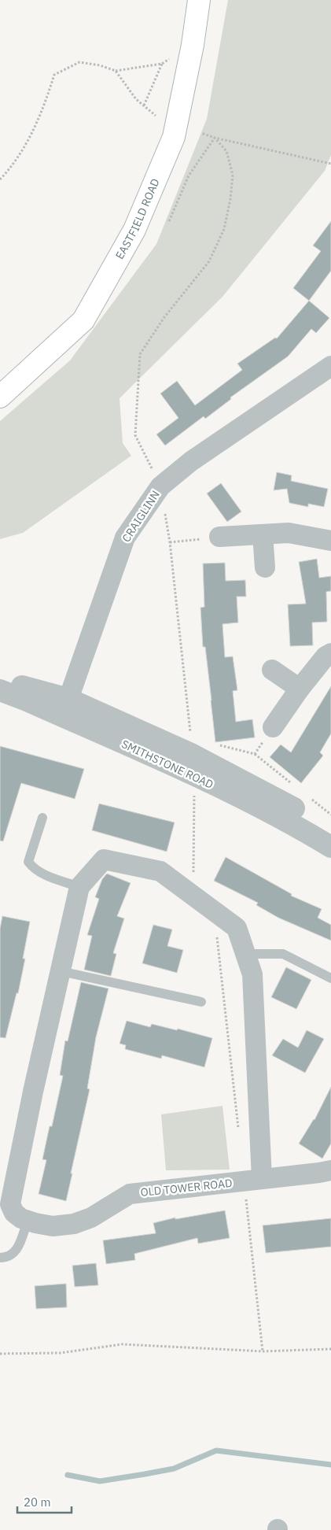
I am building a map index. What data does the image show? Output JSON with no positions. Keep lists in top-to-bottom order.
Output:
{
  "streets": {
    "main road": ["EASTFIELD ROAD"],
    "street": ["CRAIGLINN", "SMITHSTONE ROAD", "OLD TOWER ROAD"]
  },
  "crossings": [
    ["CRAIGLINN", "SMITHSTONE ROAD"]
  ],
  "scale_bar": "20 m"
}
